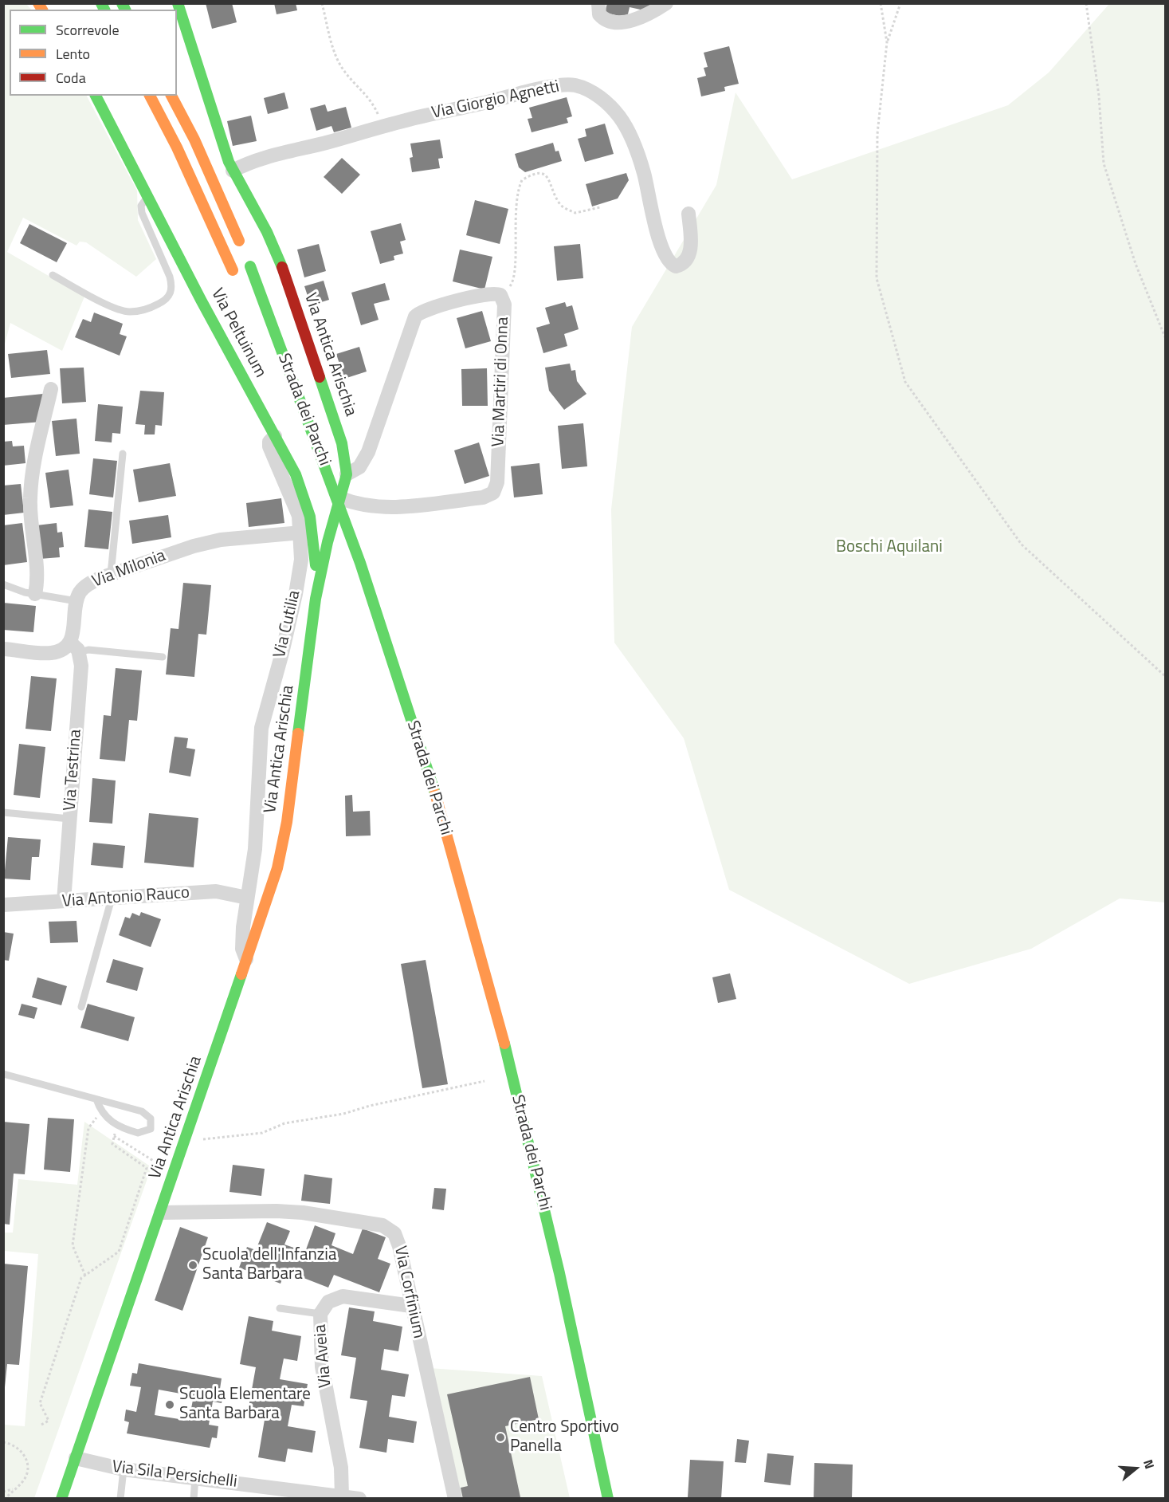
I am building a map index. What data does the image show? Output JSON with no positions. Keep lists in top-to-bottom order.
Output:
{
  "streets": {
    "main road": ["Via Peltuinum", "Via Antica Arischia", "Strada dei Parchi"],
    "street": [
      "Via Giorgio Agnetti",
      "Via Martiri di Onna",
      "Via Milonia",
      "Via Cutilia",
      "Via Testrina",
      "Via Antonio Rauco",
      "Via Corfinium",
      "Via Aveia",
      "Via Sila Persichelli"
    ]
  },
  "crossings": [
    ["Via Giorgio Agnetti", "Via Antica Arischia"],
    ["Via Peltuinum", "Via Antica Arischia"],
    ["Via Peltuinum", "Via Martiri di Onna"],
    ["Via Peltuinum", "Via Cutilia"],
    ["Via Antica Arischia", "Via Martiri di Onna"],
    ["Via Antica Arischia", "Via Cutilia"],
    ["Via Antica Arischia", "Via Corfinium"],
    ["Via Antica Arischia", "Via Sila Persichelli"],
    ["Via Milonia", "Via Cutilia"],
    ["Via Milonia", "Via Testrina"],
    ["Via Cutilia", "Via Antonio Rauco"],
    ["Via Testrina", "Via Antonio Rauco"],
    ["Via Corfinium", "Via Aveia"],
    ["Via Aveia", "Via Sila Persichelli"]
  ],
  "parks": ["Boschi Aquilani"],
  "places": ["Scuola dell'Infanzia Santa Barbara", "Scuola Elementare Santa Barbara", "Centro Sportivo Panella"],
  "legend": ["Scorrevole", "Lento", "Coda"],
  "north": "right"
}
